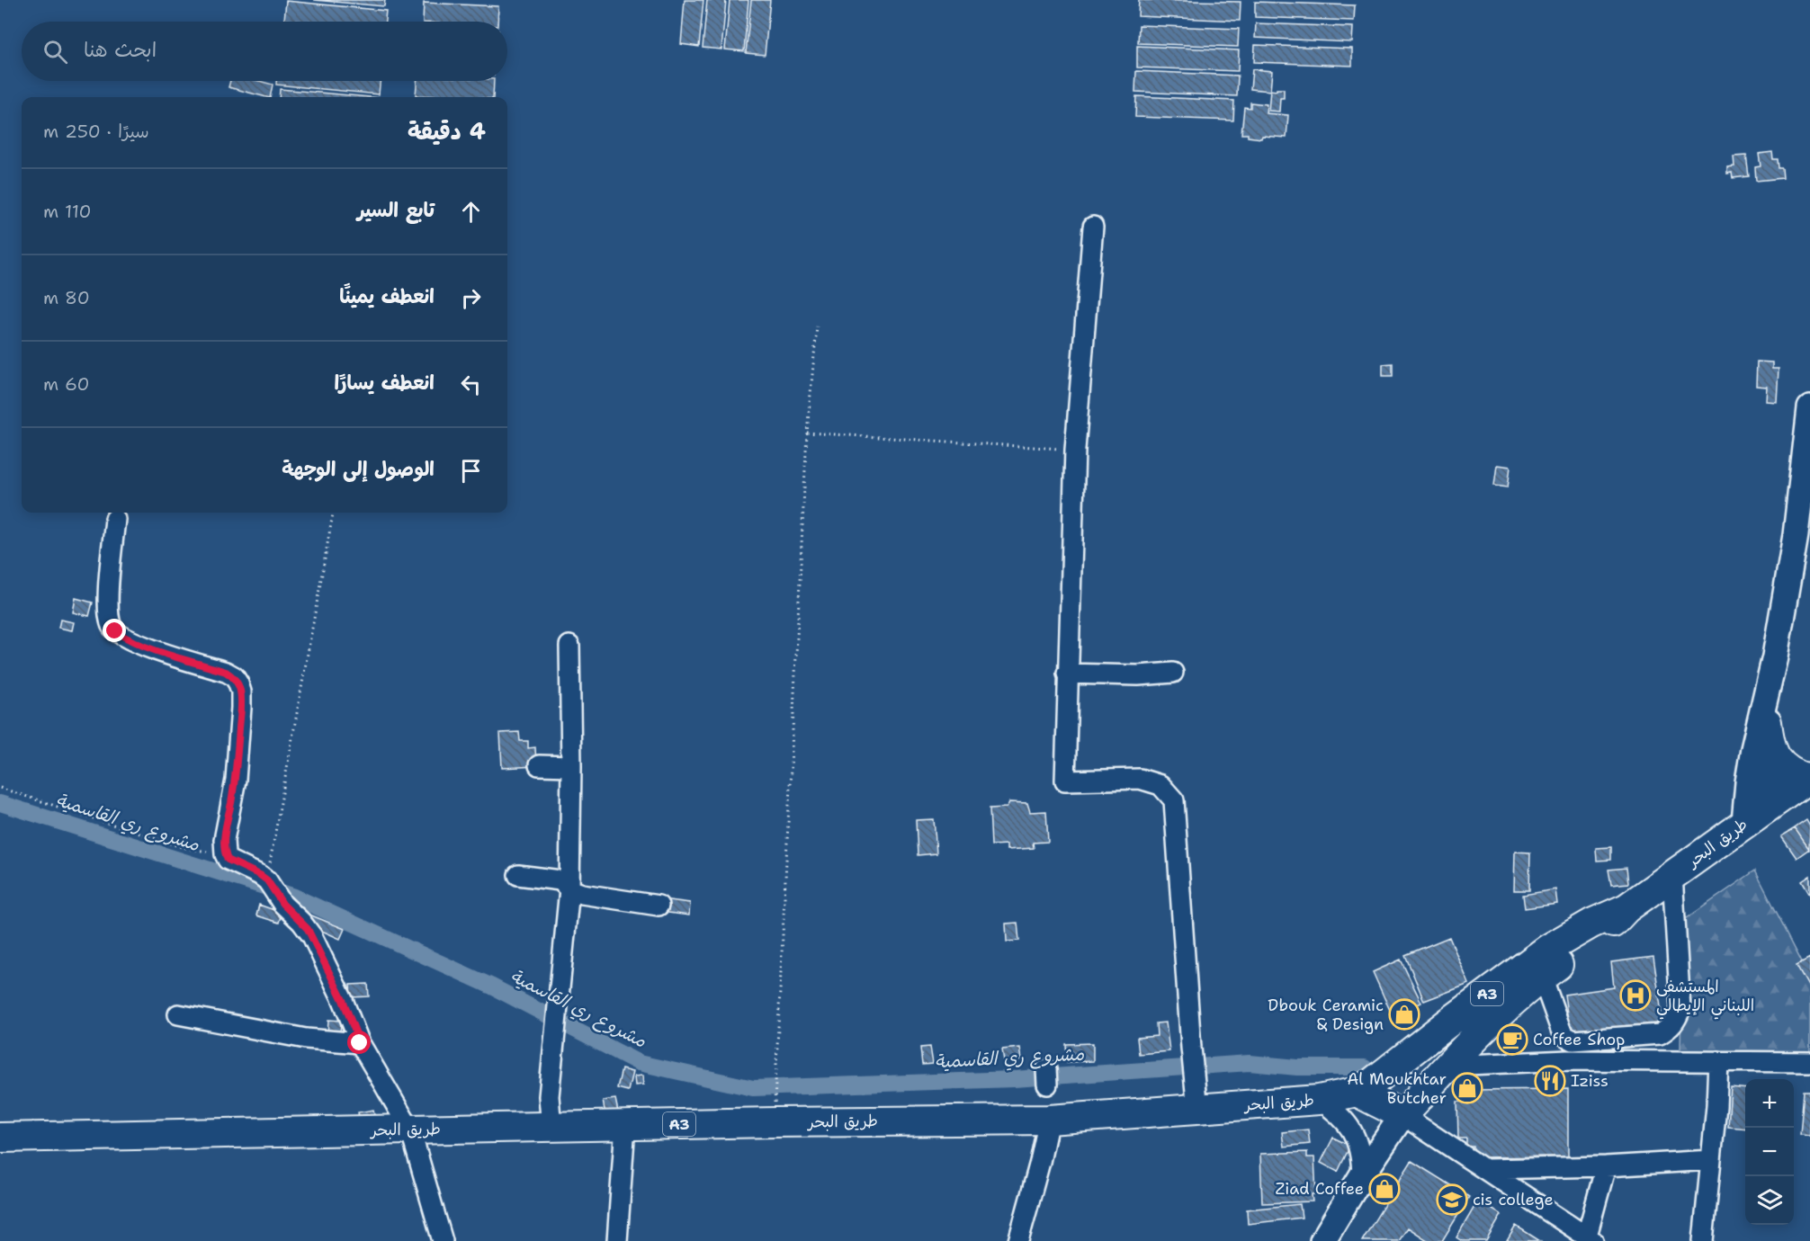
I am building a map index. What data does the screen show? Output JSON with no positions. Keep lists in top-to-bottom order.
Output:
{
  "streets": {
    "highway": ["طريق البحر", "A3"]
  },
  "water": ["مشروع ري القاسمية"],
  "places": {
    "hospital": ["المستشفى اللبناني الإيطالي"],
    "shop": ["Dbouk Ceramic & Design", "Al Moukhtar Butcher", "Ziad Coffee"],
    "cafe": ["Coffee Shop"],
    "restaurant": ["Iziss"],
    "school or university": ["cis college"]
  },
  "page": {
    "search": "ابحث هنا",
    "heading": ["4 دقيقة", "سيرًا · 250 m"],
    "list": [
      ["تابع السير", "110 m"],
      ["انعطف يمينًا", "80 m"],
      ["انعطف يسارًا", "60 m"],
      "الوصول إلى الوجهة"
    ],
    "map_buttons": ["+", "−"]
  }
}
